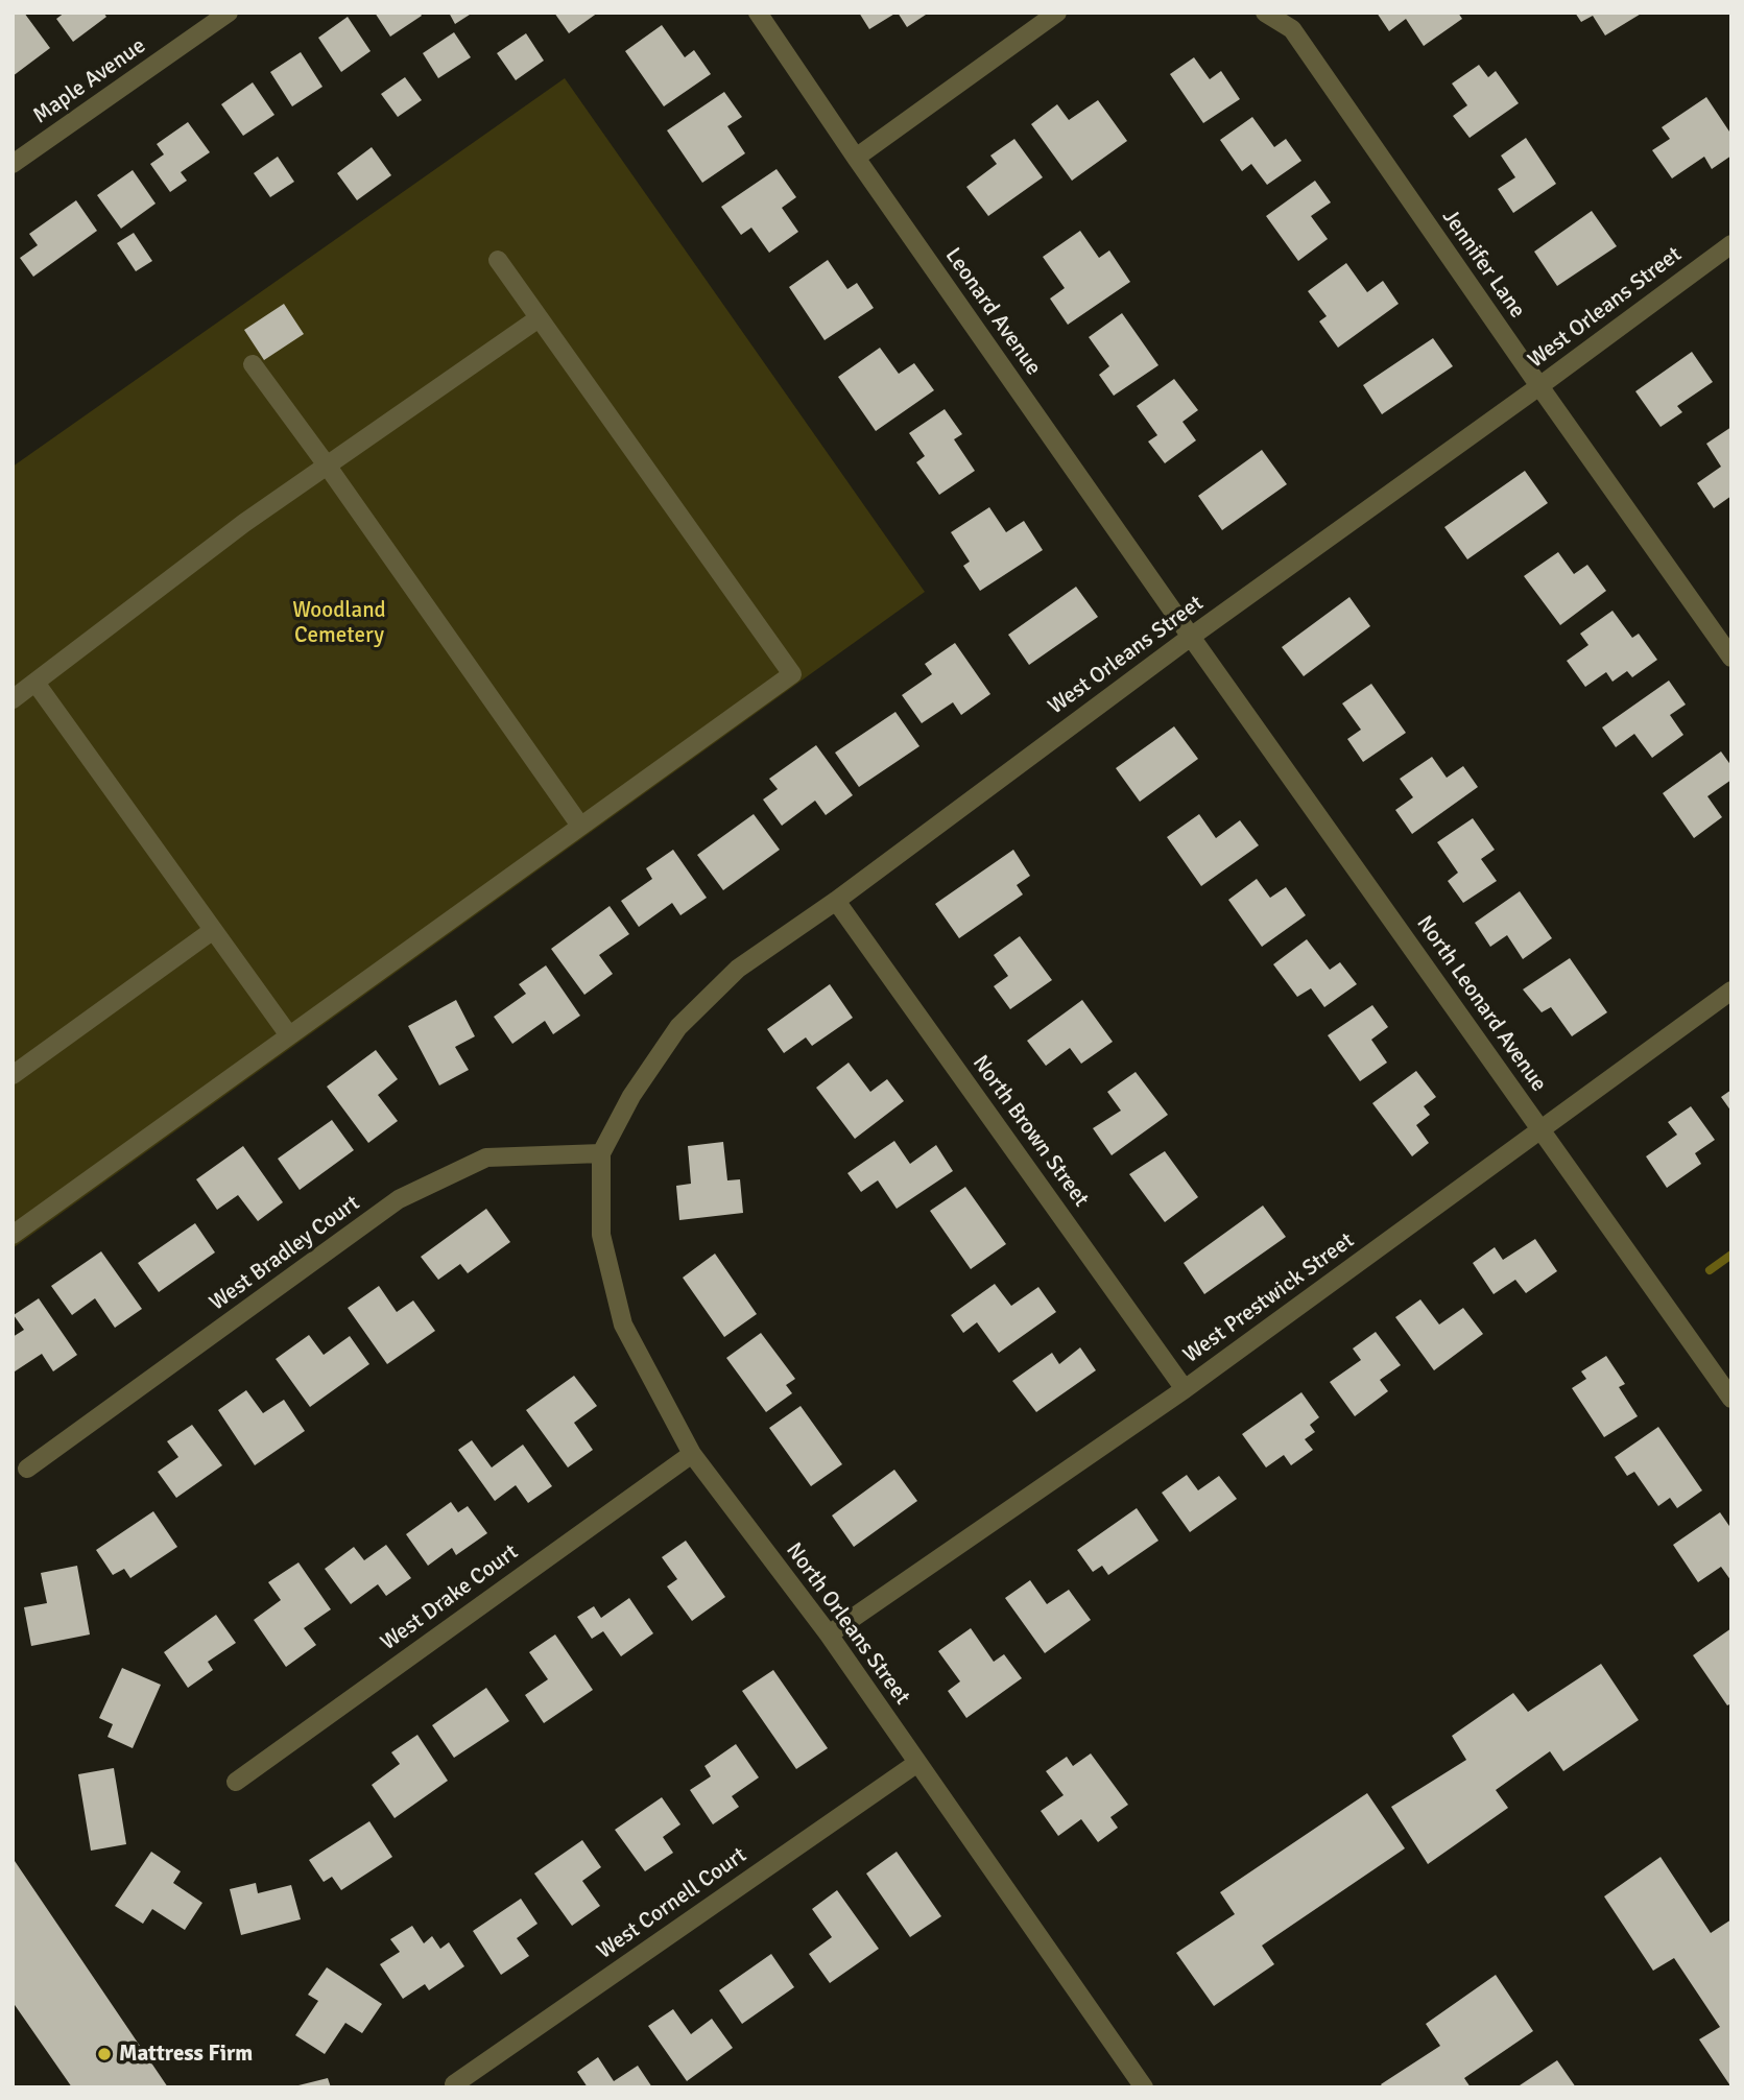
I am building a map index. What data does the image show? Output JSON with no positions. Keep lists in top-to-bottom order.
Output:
{
  "streets": {
    "street": [
      "Maple Avenue",
      "Jennifer Lane",
      "West Orleans Street",
      "Leonard Avenue",
      "North Leonard Avenue",
      "North Brown Street",
      "West Bradley Court",
      "West Prestwick Street",
      "West Drake Court",
      "North Orleans Street",
      "West Cornell Court"
    ]
  },
  "crossings": [
    ["Jennifer Lane", "West Orleans Street"],
    ["West Orleans Street", "Leonard Avenue"],
    ["West Orleans Street", "North Leonard Avenue"],
    ["West Orleans Street", "North Brown Street"],
    ["West Orleans Street", "West Bradley Court"],
    ["West Orleans Street", "North Orleans Street"],
    ["Leonard Avenue", "North Leonard Avenue"],
    ["North Leonard Avenue", "West Prestwick Street"],
    ["North Brown Street", "West Prestwick Street"],
    ["West Bradley Court", "North Orleans Street"],
    ["West Prestwick Street", "North Orleans Street"],
    ["West Drake Court", "North Orleans Street"],
    ["North Orleans Street", "West Cornell Court"]
  ],
  "parks": ["Woodland Cemetery"],
  "places": ["Mattress Firm"]
}
